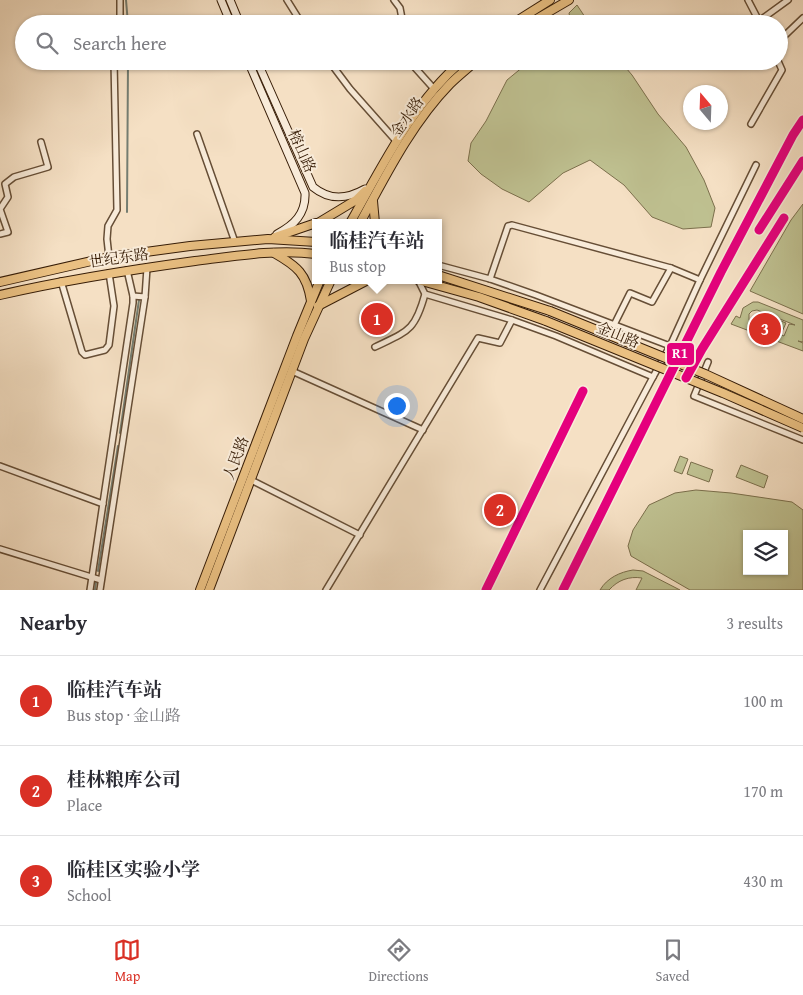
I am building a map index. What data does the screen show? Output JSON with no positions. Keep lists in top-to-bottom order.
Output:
{
  "streets": {
    "main road": [
      "金水路",
      "榕山路",
      "世纪东路",
      "金山路",
      "人民路"
    ]
  },
  "crossings": [
    ["金水路", "榕山路"],
    ["榕山路", "世纪东路"]
  ],
  "lines": ["transit line R1"],
  "north": "top",
  "page": {
    "search": "Search here",
    "popup": ["临桂汽车站", "Bus stop"],
    "pins": ["1", "3", "2"],
    "heading": ["Nearby", "3 results"],
    "list": [
      {
        "mark": "1",
        "name": "临桂汽车站",
        "note": "Bus stop · 金山路",
        "value": "100 m"
      },
      {
        "mark": "2",
        "name": "桂林粮库公司",
        "note": "Place",
        "value": "170 m"
      },
      {
        "mark": "3",
        "name": "临桂区实验小学",
        "note": "School",
        "value": "430 m"
      }
    ],
    "nav": ["Map", "Directions", "Saved"]
  }
}
